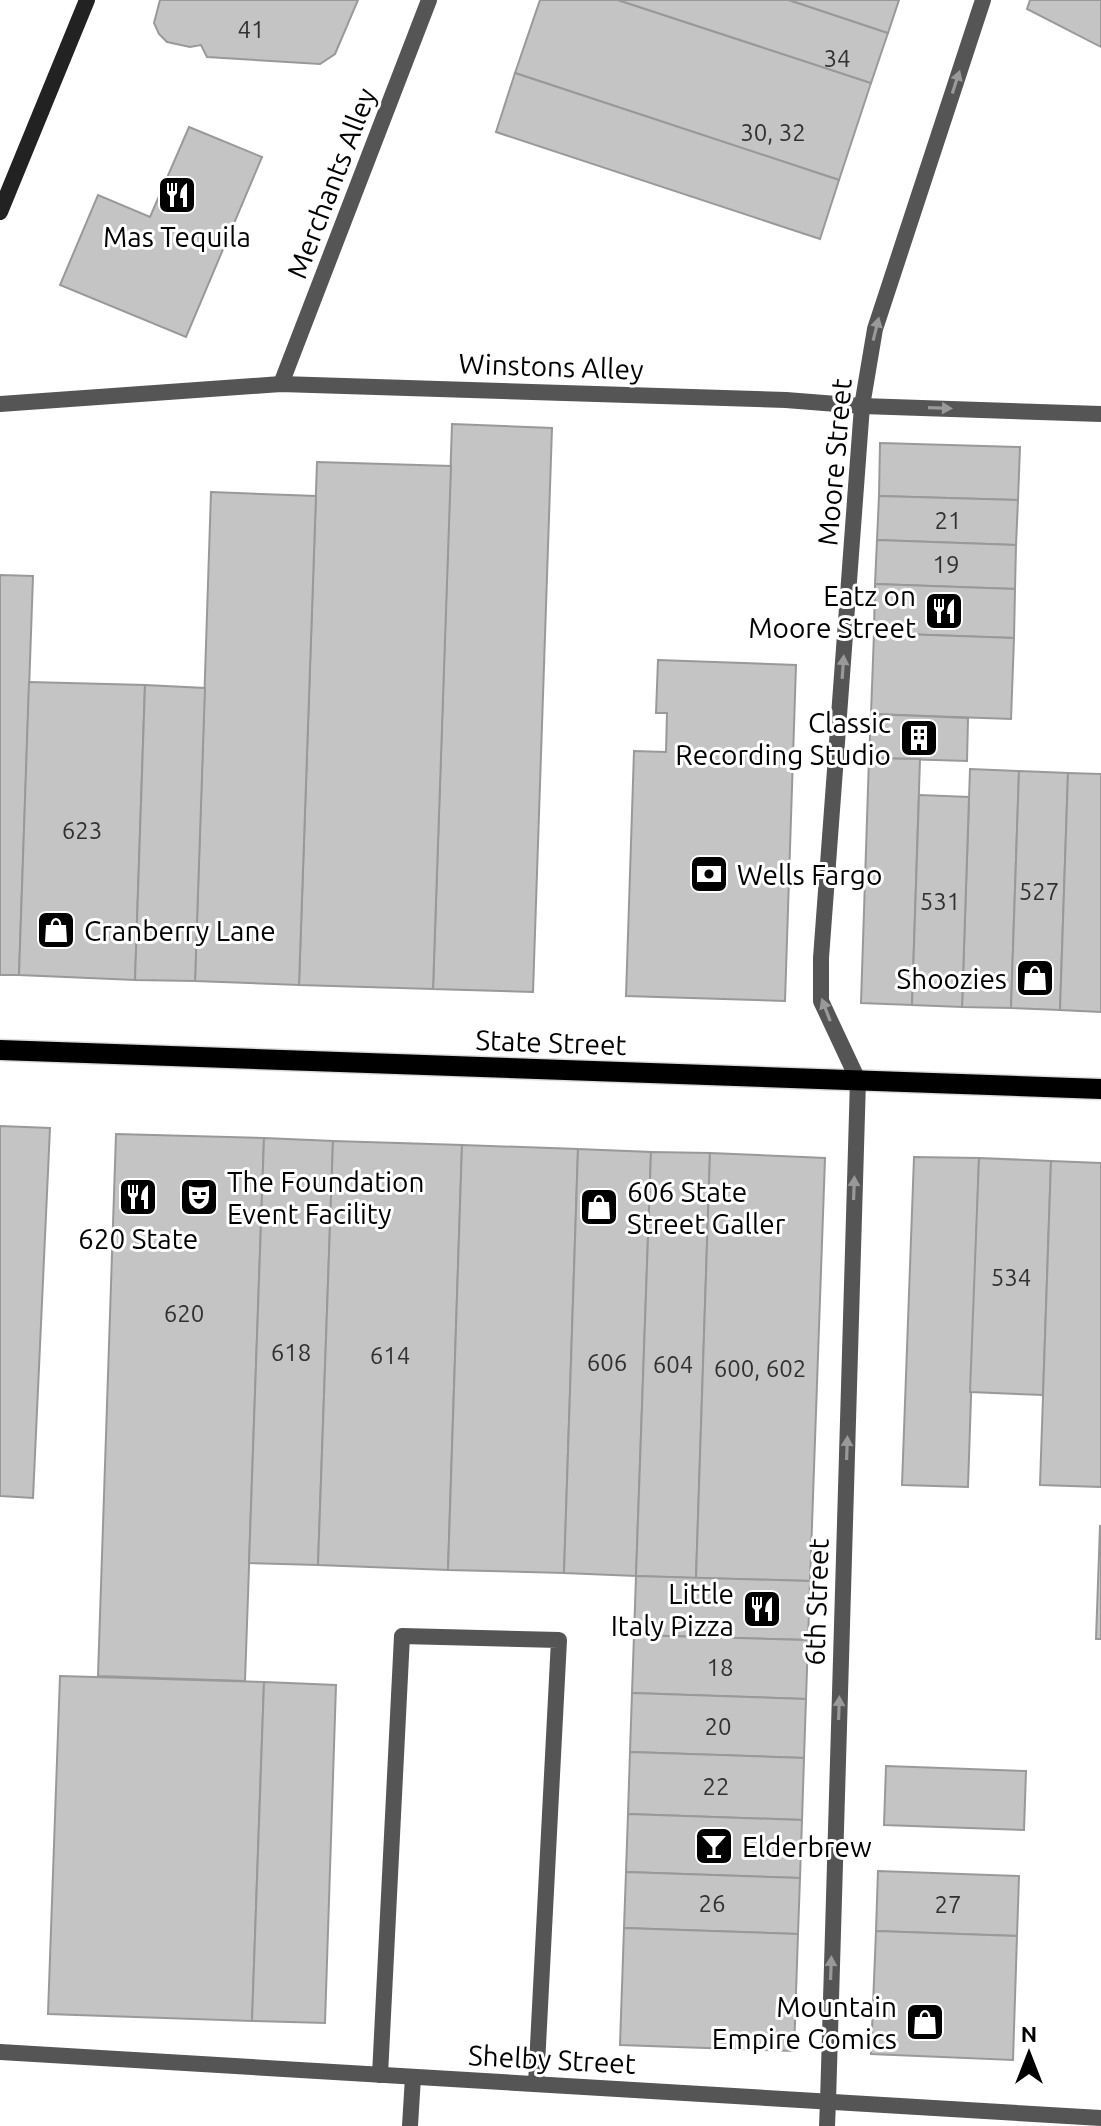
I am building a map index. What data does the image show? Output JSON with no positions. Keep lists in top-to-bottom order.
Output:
{
  "streets": {
    "main road": ["State Street"],
    "street": [
      "Merchants Alley",
      "Winstons Alley",
      "Moore Street",
      "6th Street",
      "Shelby Street"
    ]
  },
  "crossings": [
    ["Merchants Alley", "Winstons Alley"],
    ["Winstons Alley", "Moore Street"],
    ["Moore Street", "State Street"],
    ["Moore Street", "6th Street"],
    ["State Street", "6th Street"],
    ["6th Street", "Shelby Street"]
  ],
  "one_way": ["Moore Street", "6th Street"],
  "places": {
    "restaurant": [
      "Mas Tequila",
      "Eatz on Moore Street",
      "620 State",
      "Little Italy Pizza"
    ],
    "building": ["Classic Recording Studio"],
    "bank": ["Wells Fargo"],
    "shop": [
      "Cranberry Lane",
      "Shoozies",
      "606 State Street Galler",
      "Mountain Empire Comics"
    ],
    "theatre": ["The Foundation Event Facility"],
    "bar": ["Elderbrew"]
  },
  "house_numbers": [
    "41",
    "34",
    "30, 32",
    "21",
    "19",
    "623",
    "527",
    "531",
    "534",
    "620",
    "618",
    "614",
    "606",
    "604",
    "600, 602",
    "18",
    "20",
    "22",
    "26",
    "27"
  ],
  "north": "top"
}
